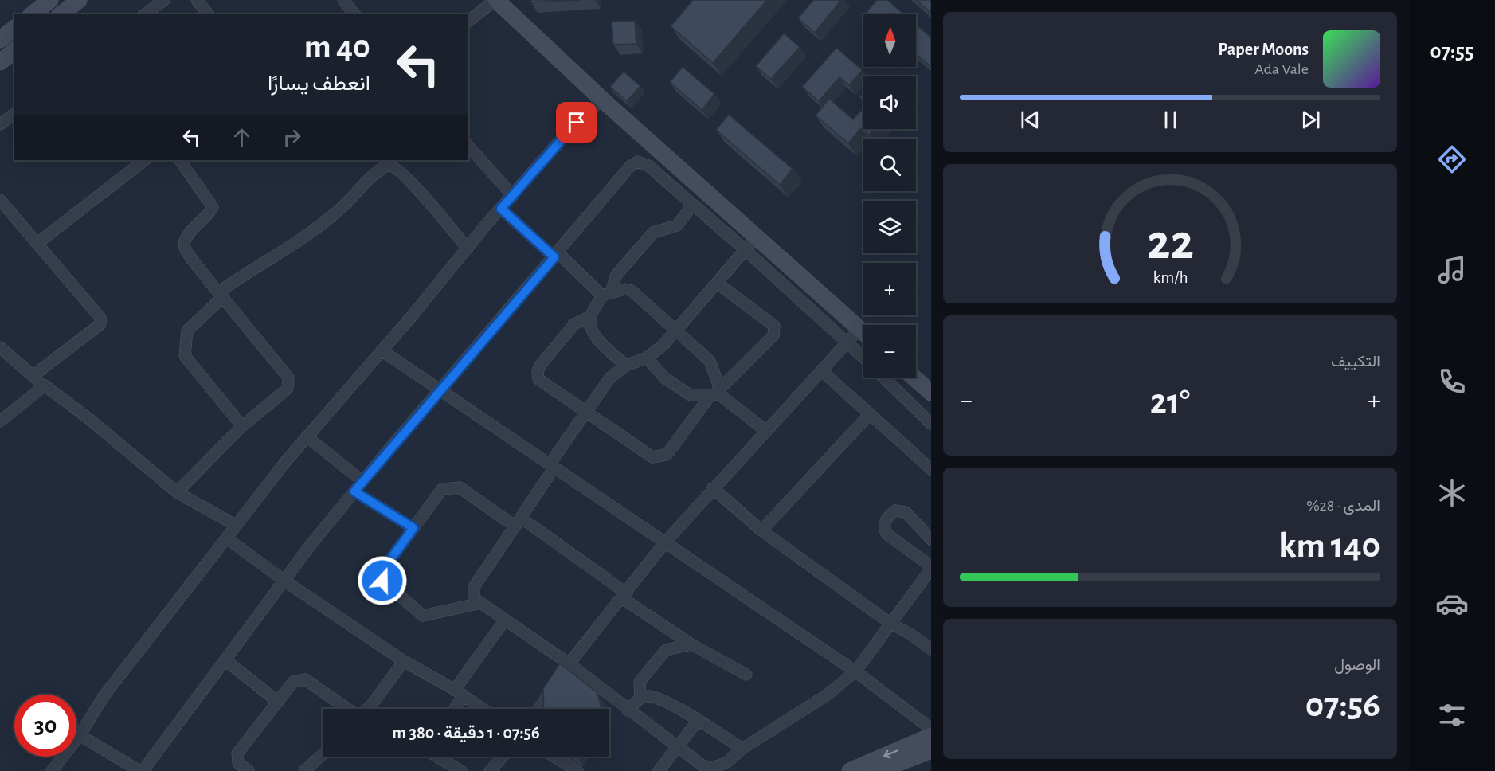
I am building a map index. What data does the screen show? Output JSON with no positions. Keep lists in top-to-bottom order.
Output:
{
  "north": "top",
  "page": {
    "tabs": "07:55",
    "map_buttons": ["+", "−"],
    "turn": ["40 m", "انعطف يسارًا"],
    "song": ["Paper Moons", "Ada Vale"],
    "tile": [
      "التكييف",
      ["المدى · 28%", "140 km"],
      ["الوصول", "07:56"]
    ],
    "heat": ["−", "21°", "+"],
    "limit": "30",
    "trip": "07:56 · 1 دقيقة · 380 m",
    "gauge": ["22", "km/h"]
  }
}
